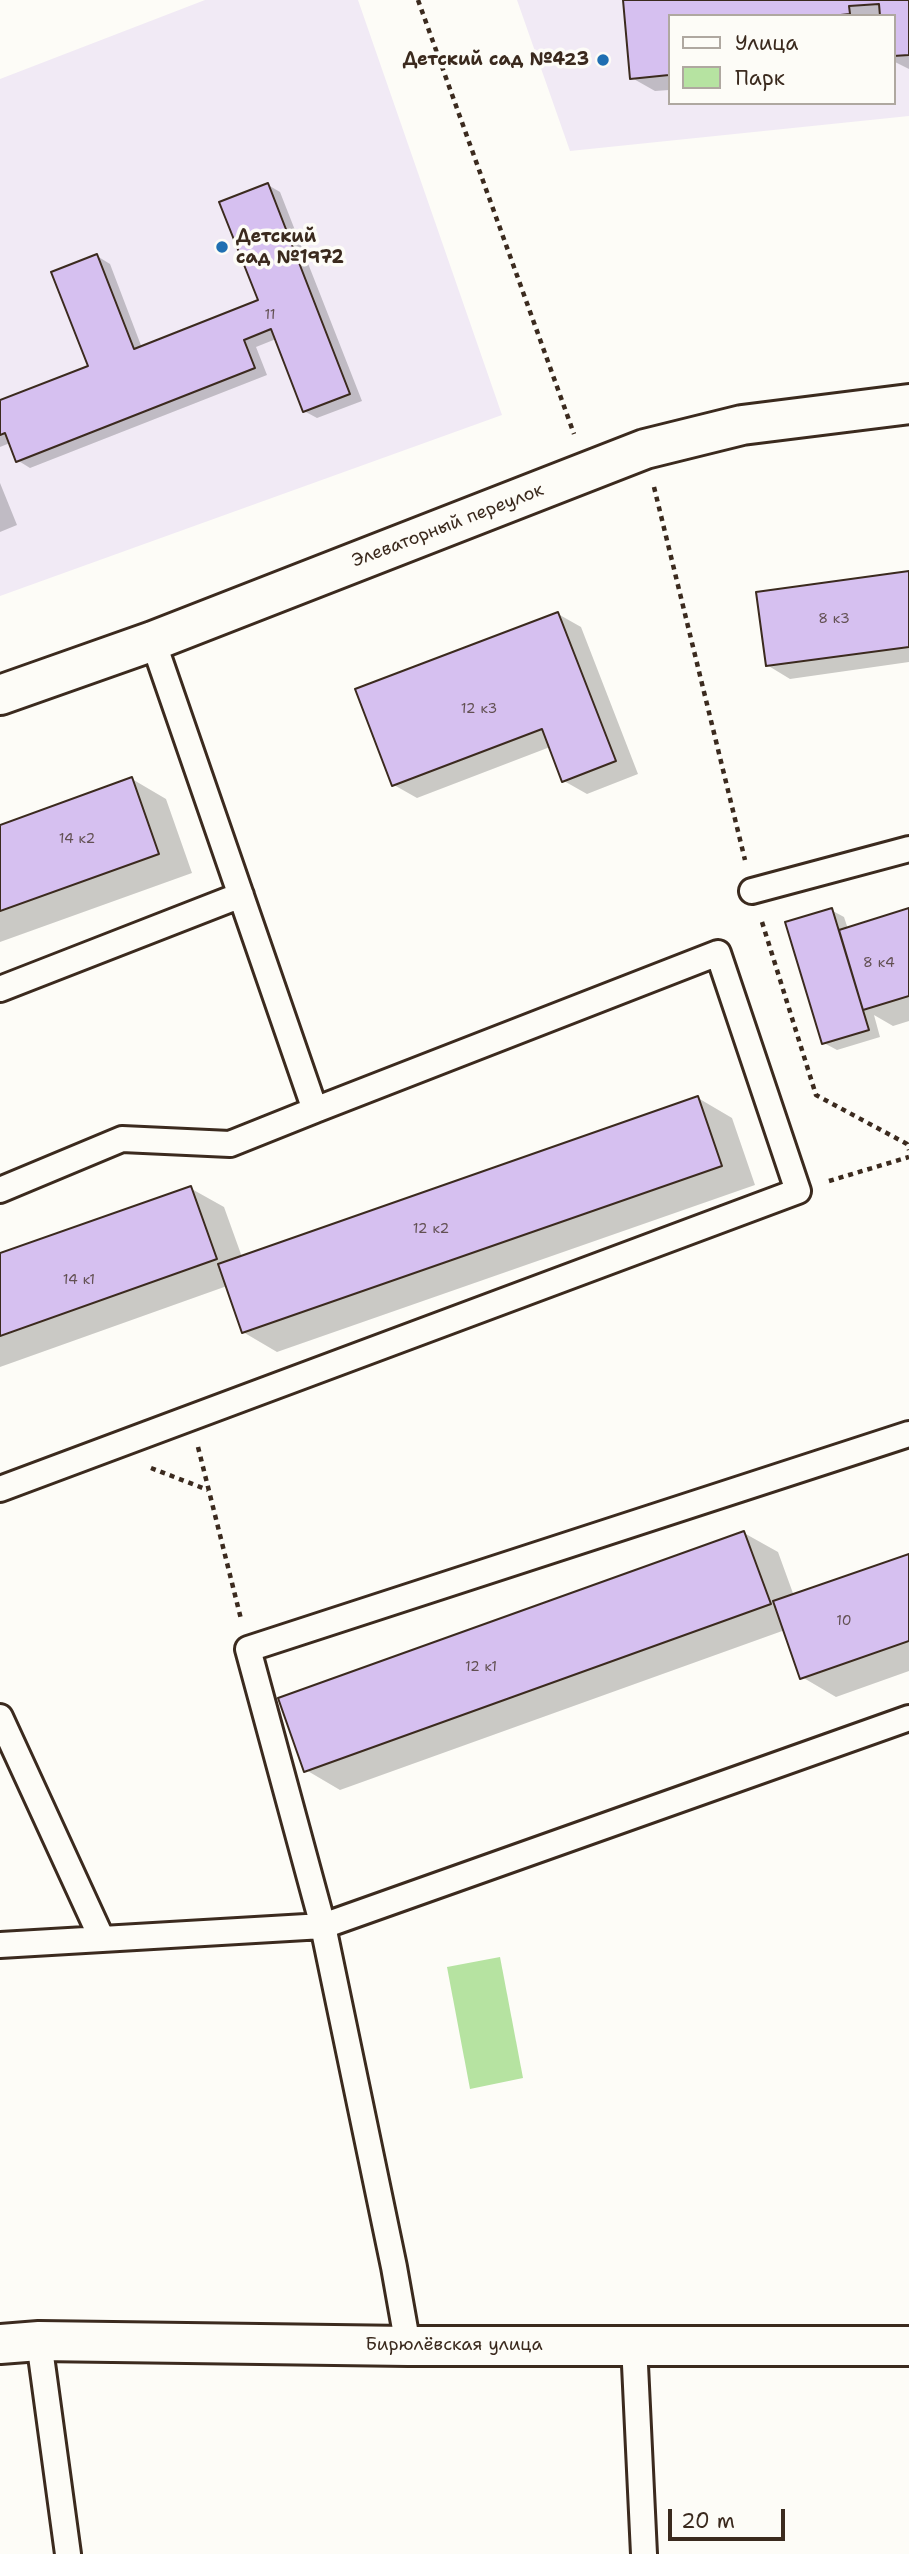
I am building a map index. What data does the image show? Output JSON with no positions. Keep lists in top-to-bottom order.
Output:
{
  "streets": {
    "street": ["Элеваторный переулок", "Бирюлёвская улица"]
  },
  "places": ["Детский сад №423", "Детский сад №1972"],
  "house_numbers": [
    "11",
    "8 к3",
    "12 к3",
    "14 к2",
    "8 к4",
    "12 к2",
    "14 к1",
    "10",
    "12 к1"
  ],
  "legend": ["Улица", "Парк"],
  "scale_bar": "20 m"
}
